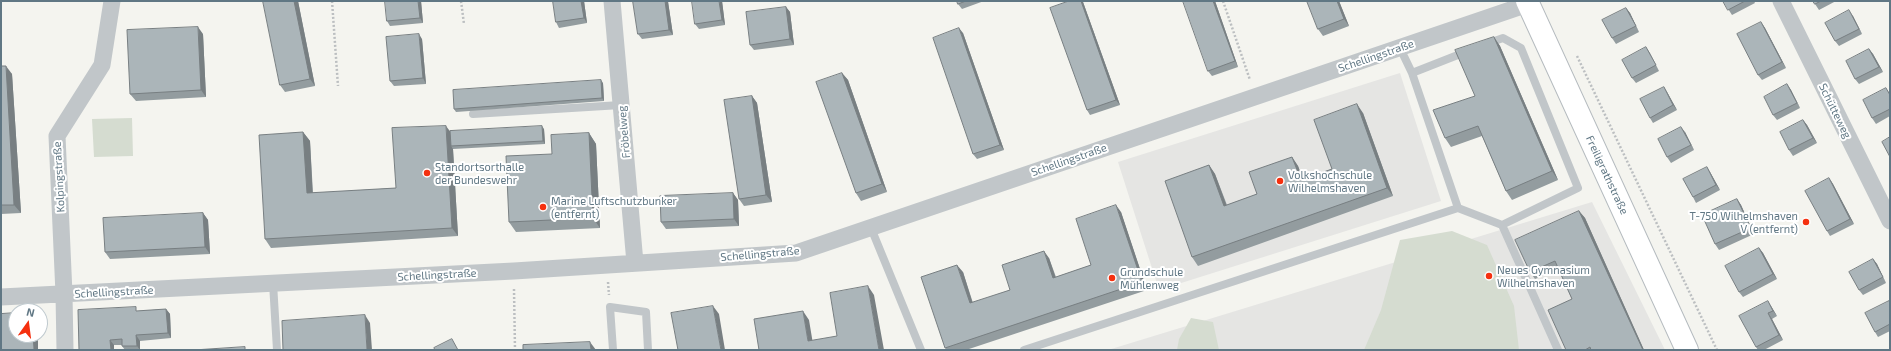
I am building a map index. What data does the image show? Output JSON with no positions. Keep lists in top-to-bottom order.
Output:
{
  "streets": {
    "street": [
      "Schellingstraße",
      "Schütteweg",
      "Fröbelweg",
      "Freiligrathstraße",
      "Kolpingstraße"
    ]
  },
  "crossings": [
    ["Schellingstraße", "Fröbelweg"],
    ["Schellingstraße", "Freiligrathstraße"],
    ["Schellingstraße", "Kolpingstraße"]
  ],
  "places": [
    "Standortsorthalle der Bundeswehr",
    "Volkshochschule Wilhelmshaven",
    "Marine Luftschutzbunker (entfernt)",
    "T-750 Wilhelmshaven V (entfernt)",
    "Neues Gymnasium Wilhelmshaven",
    "Grundschule Mühlenweg"
  ],
  "north": "top"
}
